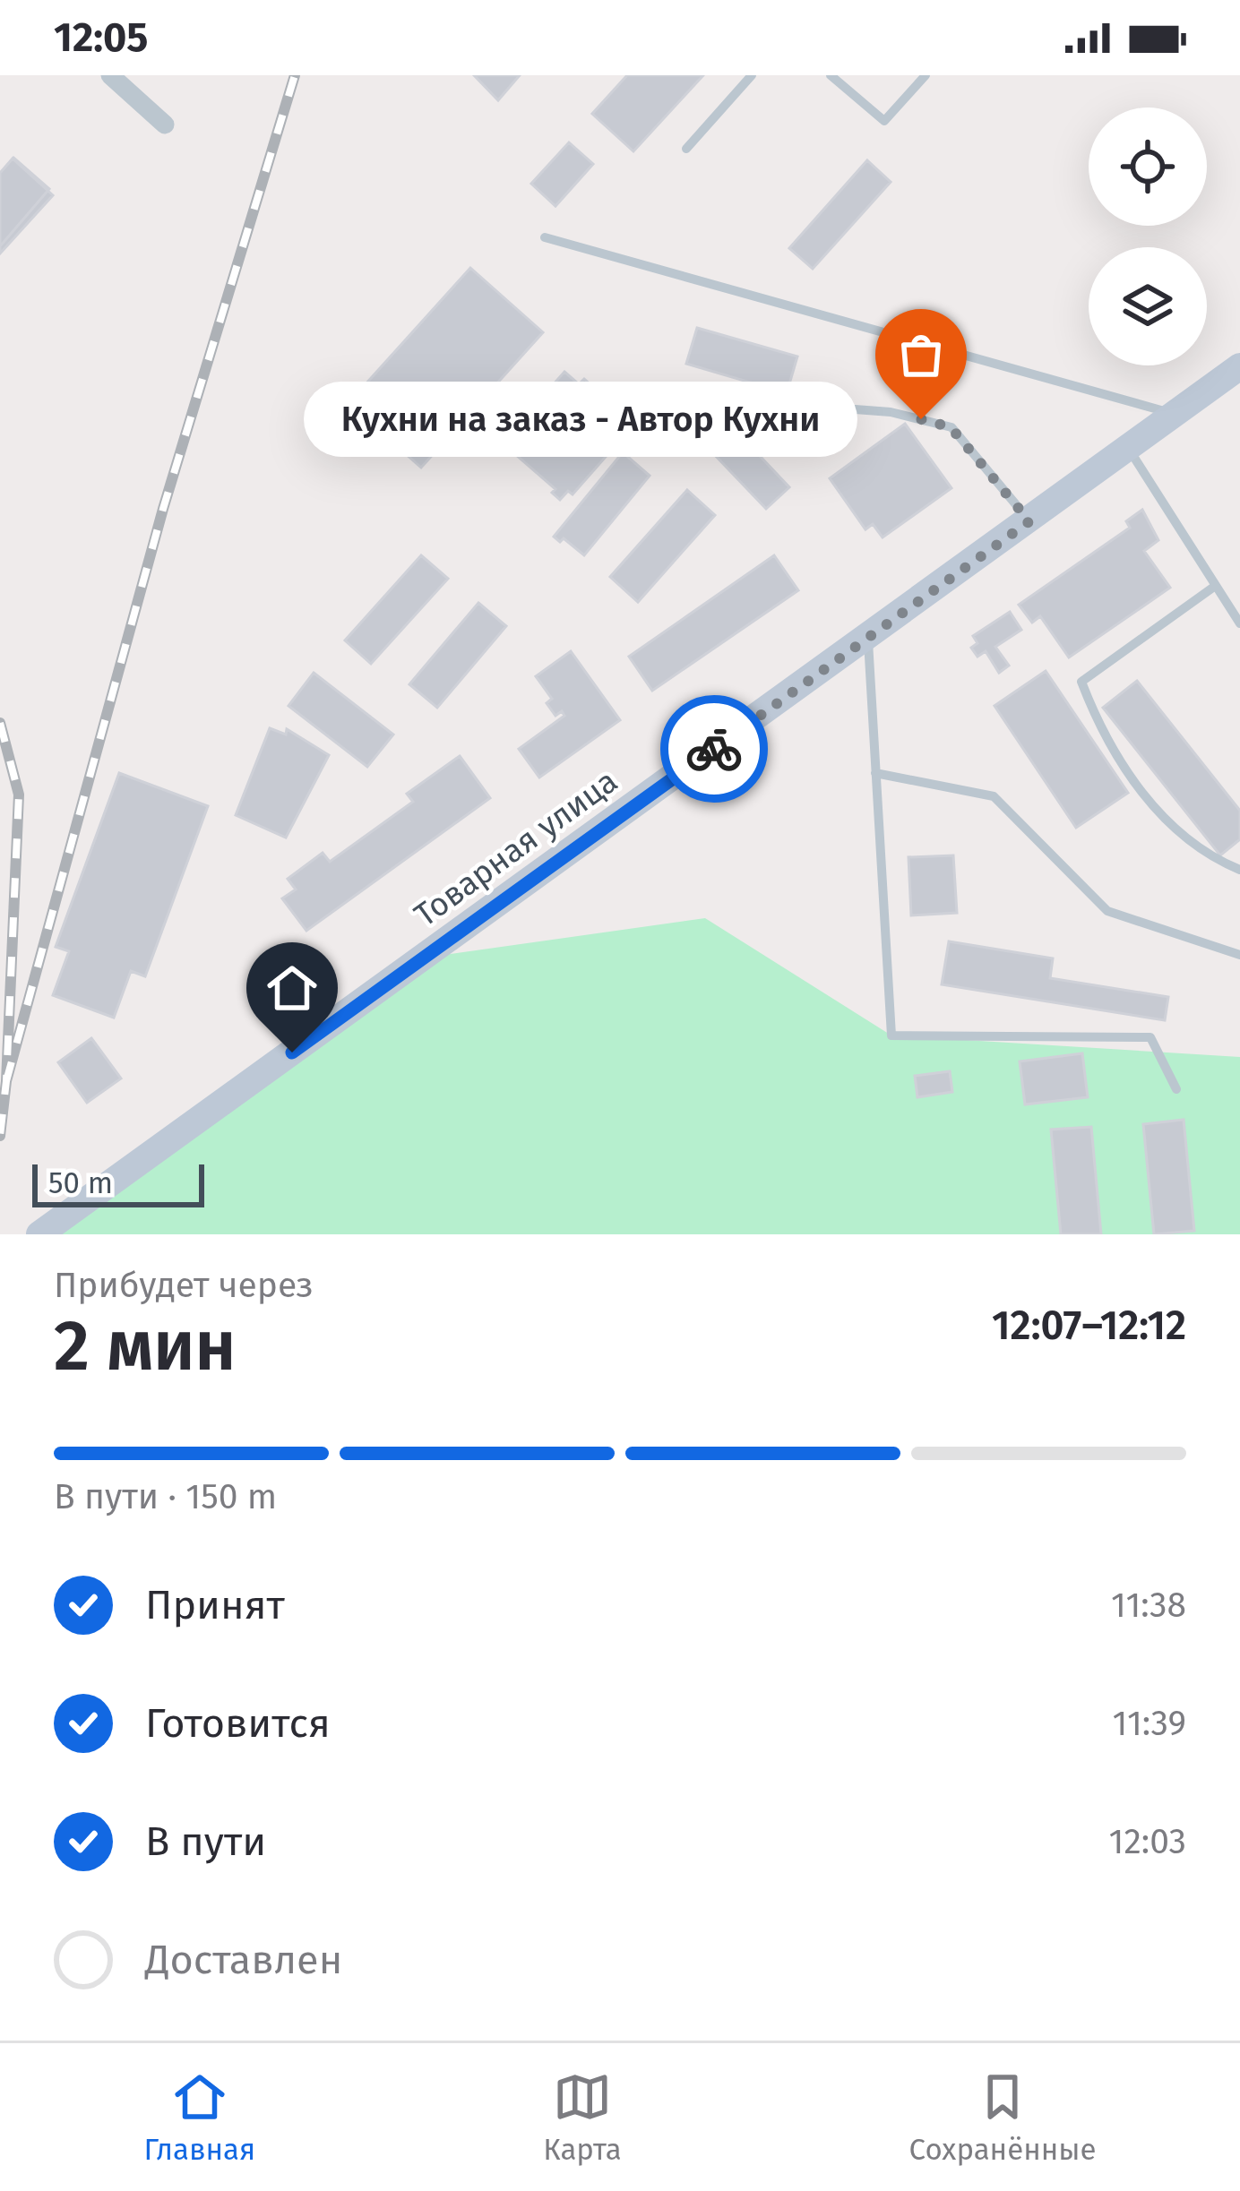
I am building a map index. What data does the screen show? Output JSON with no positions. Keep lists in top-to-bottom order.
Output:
{
  "streets": {
    "street": ["Товарная улица"]
  },
  "places": ["Кухни на заказ - Автор Кухни"],
  "scale_bar": "50 m",
  "page": {
    "status": "12:05",
    "bubble": "Кухни на заказ - Автор Кухни",
    "scale": "50 m",
    "heading": ["2 мин", "Прибудет через", "12:07–12:12"],
    "bar": "В пути · 150 m",
    "list": [
      ["Принят", "11:38"],
      ["Готовится", "11:39"],
      ["В пути", "12:03"],
      "Доставлен"
    ],
    "tabs": ["Главная", "Карта", "Сохранённые"]
  }
}
